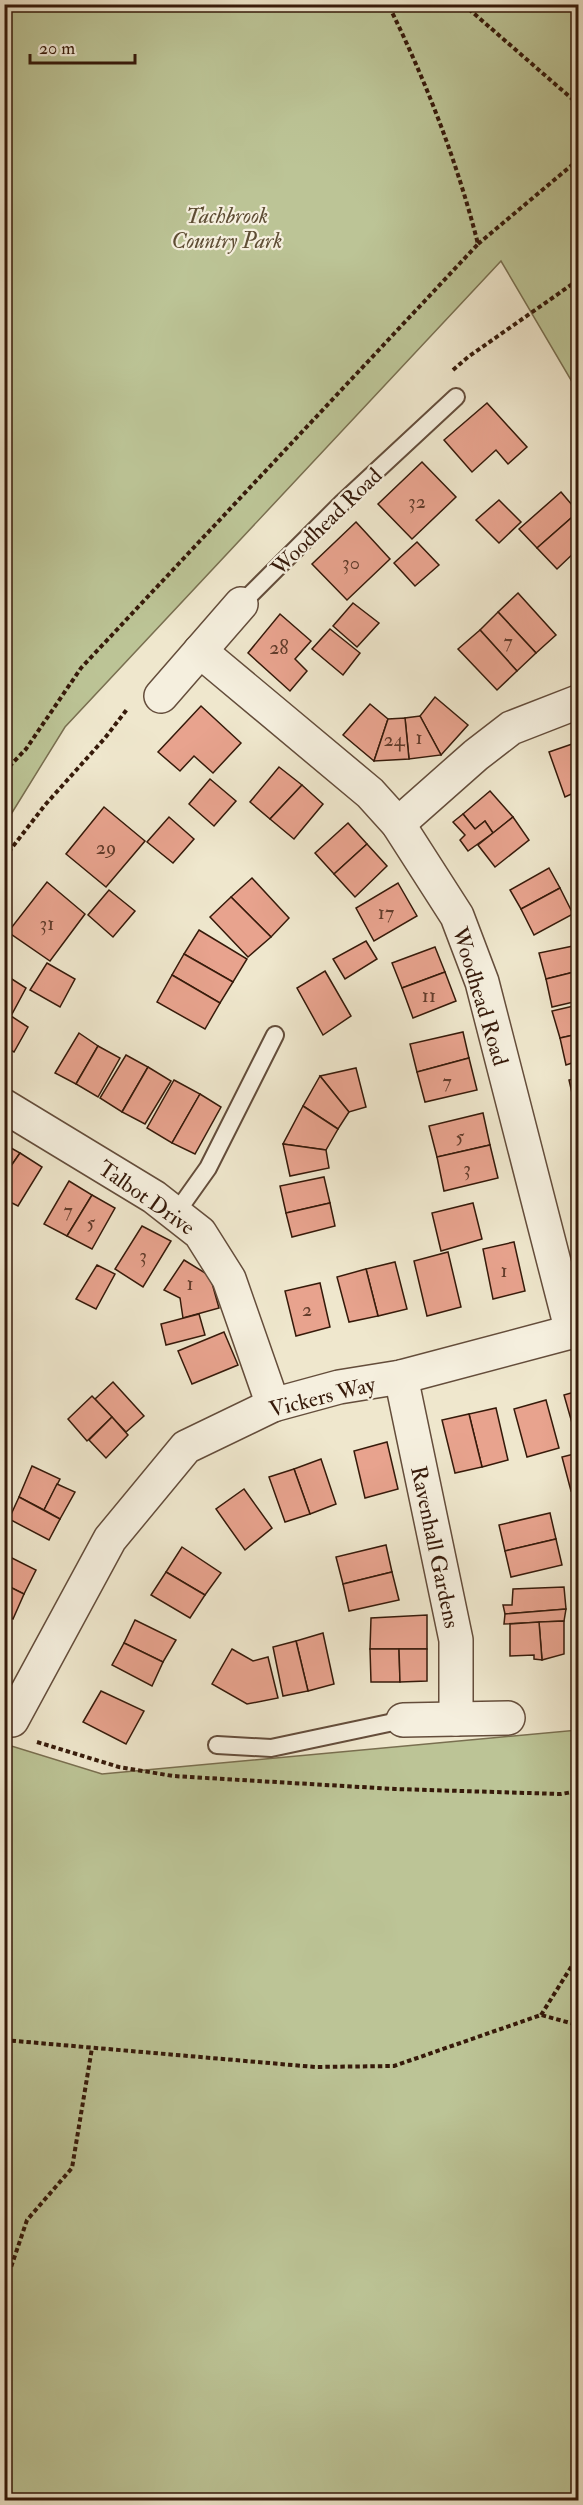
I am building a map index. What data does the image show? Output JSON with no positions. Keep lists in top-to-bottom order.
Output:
{
  "streets": {
    "street": [
      "Woodhead Road",
      "Talbot Drive",
      "Vickers Way",
      "Ravenhall Gardens"
    ]
  },
  "crossings": [
    ["Woodhead Road", "Vickers Way"],
    ["Talbot Drive", "Vickers Way"],
    ["Vickers Way", "Ravenhall Gardens"]
  ],
  "parks": ["Tachbrook Country Park"],
  "house_numbers": [
    "32",
    "30",
    "7",
    "28",
    "1",
    "24",
    "29",
    "17",
    "31",
    "11",
    "7",
    "5",
    "3",
    "7",
    "5",
    "3",
    "1",
    "1",
    "2"
  ],
  "scale_bar": "20 m"
}
